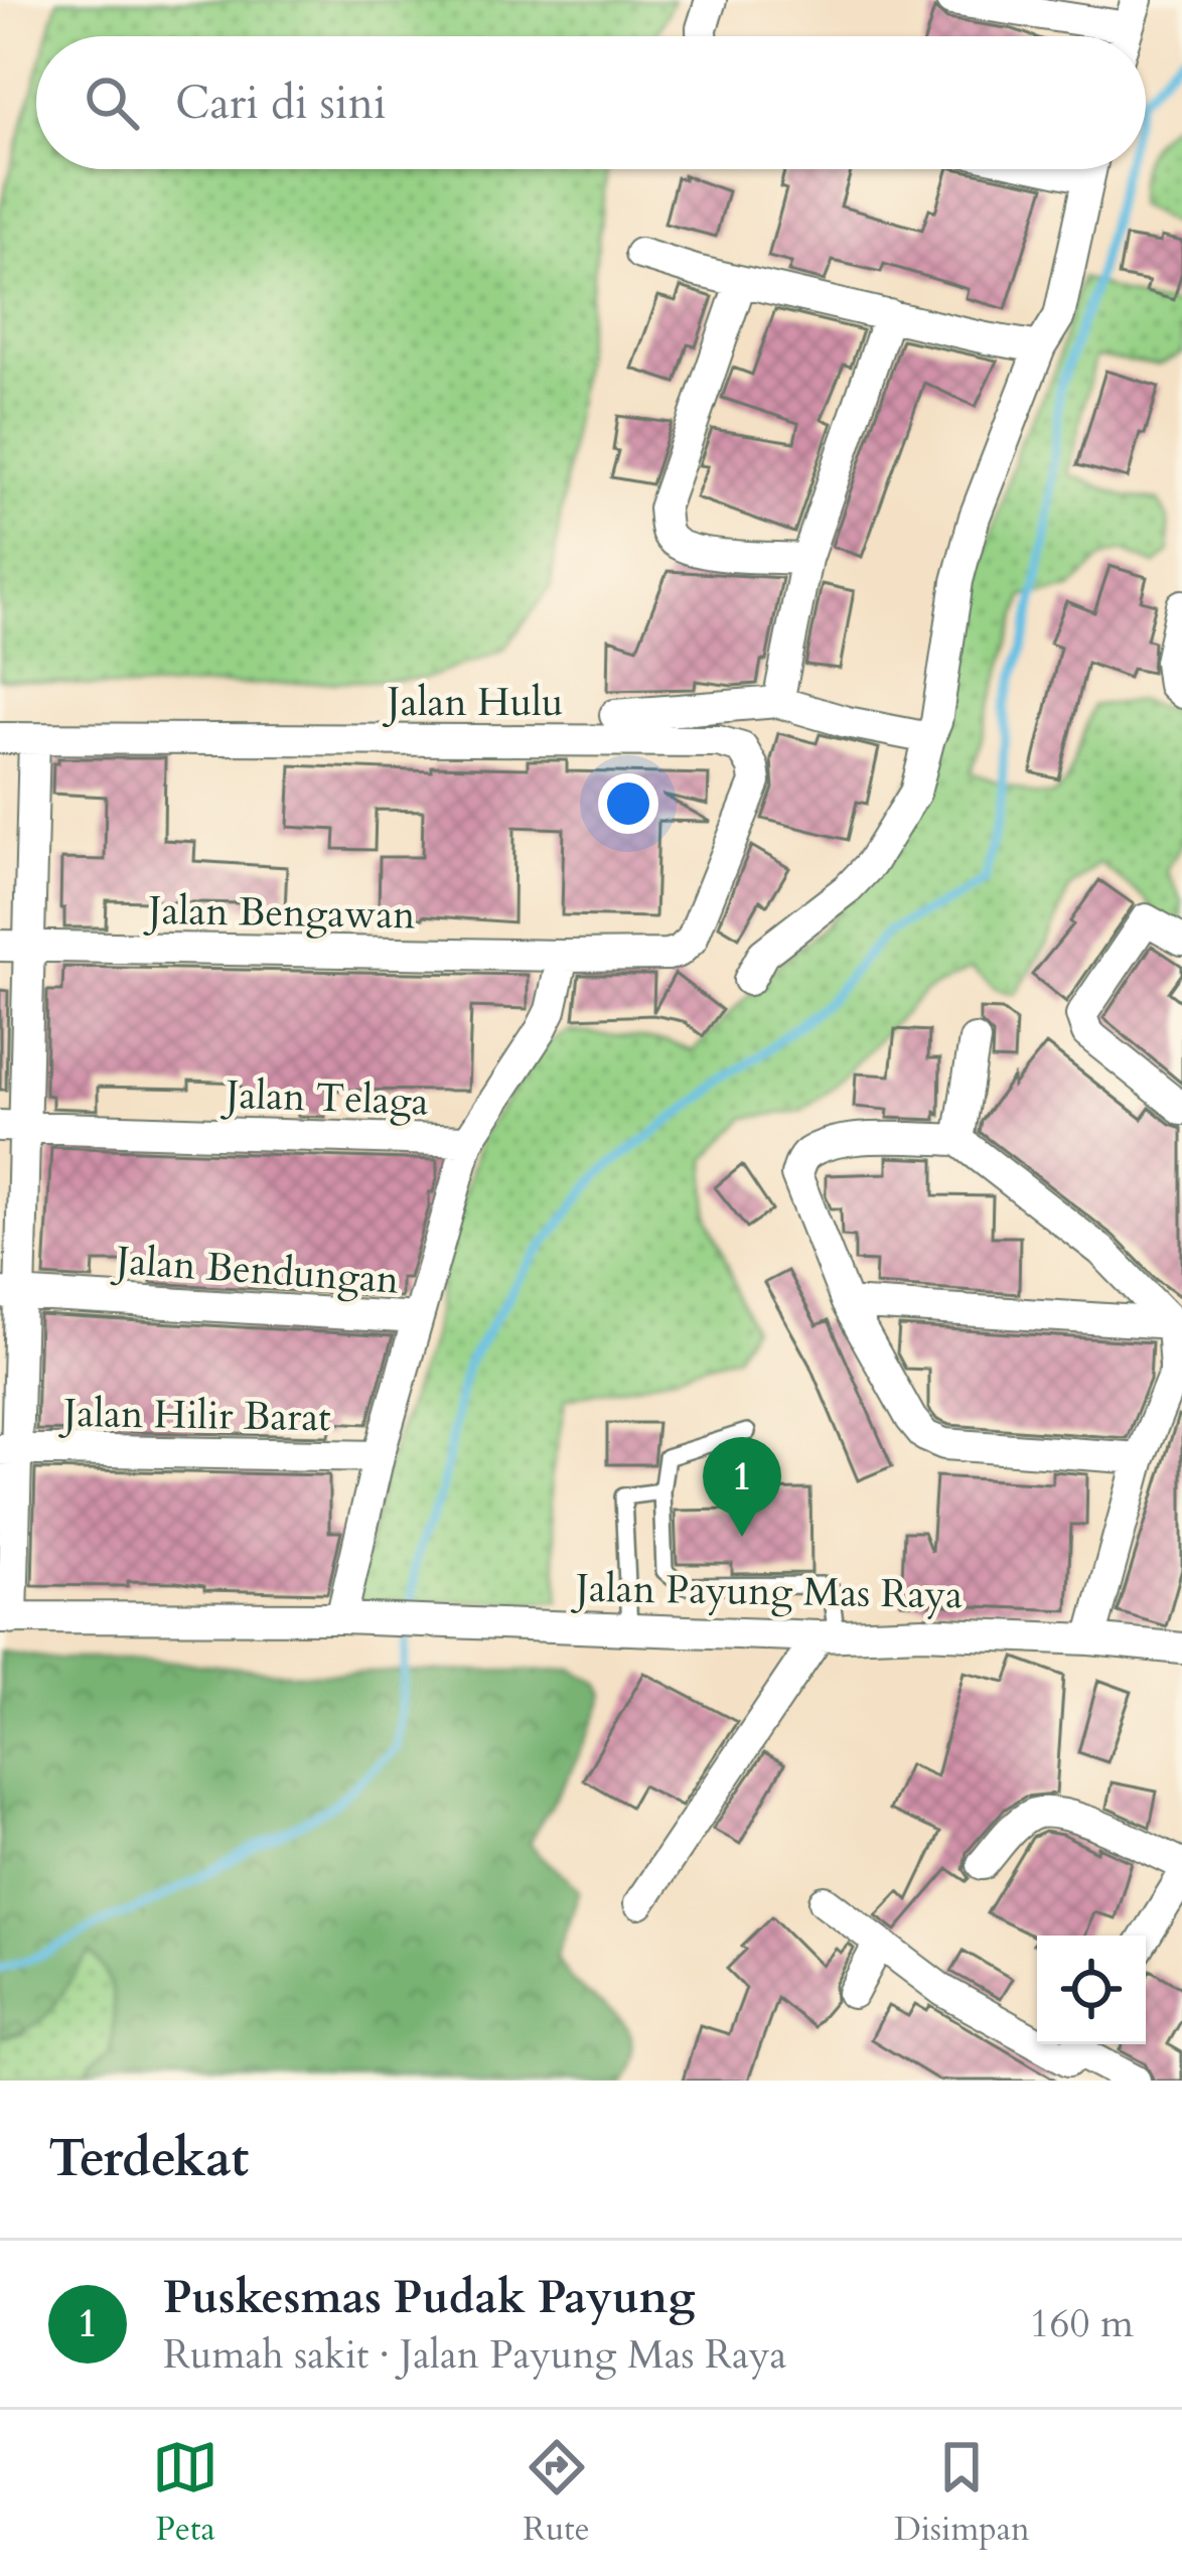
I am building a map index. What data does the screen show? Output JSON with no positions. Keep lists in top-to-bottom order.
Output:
{
  "streets": {
    "street": [
      "Jalan Hulu",
      "Jalan Bengawan",
      "Jalan Telaga",
      "Jalan Bendungan",
      "Jalan Hilir Barat",
      "Jalan Payung Mas Raya"
    ]
  },
  "crossings": [
    ["Jalan Hulu", "Jalan Bengawan"],
    ["Jalan Telaga", "Jalan Bendungan"],
    ["Jalan Bendungan", "Jalan Hilir Barat"],
    ["Jalan Bendungan", "Jalan Payung Mas Raya"]
  ],
  "page": {
    "search": "Cari di sini",
    "pins": "1",
    "heading": "Terdekat",
    "list": [
      {
        "mark": "1",
        "name": "Puskesmas Pudak Payung",
        "note": "Rumah sakit · Jalan Payung Mas Raya",
        "value": "160 m"
      }
    ],
    "nav": ["Peta", "Rute", "Disimpan"]
  }
}
